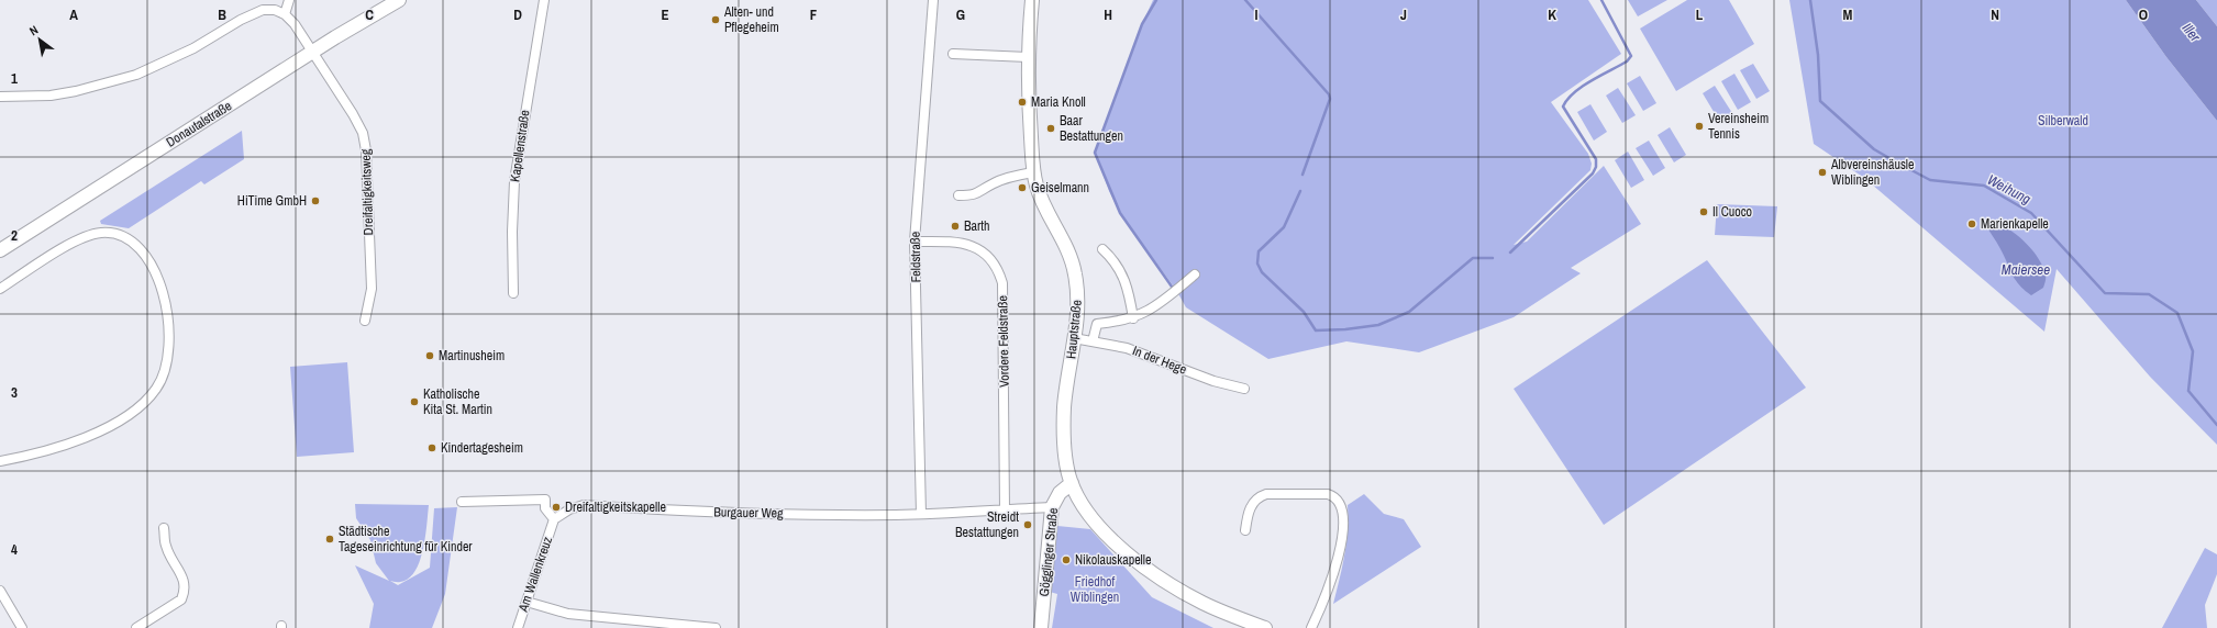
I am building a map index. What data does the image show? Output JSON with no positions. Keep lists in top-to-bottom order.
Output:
{
  "streets": {
    "main road": ["Donautalstraße", "Hauptstraße", "Gögglinger Straße"],
    "street": [
      "Kapellenstraße",
      "Dreifaltigkeitsweg",
      "Feldstraße",
      "Vordere Feldstraße",
      "In der Hege",
      "Burgauer Weg",
      "Am Wallenkreuz"
    ]
  },
  "crossings": [
    ["Donautalstraße", "Dreifaltigkeitsweg"],
    ["Feldstraße", "Vordere Feldstraße"],
    ["Feldstraße", "Burgauer Weg"],
    ["Hauptstraße", "In der Hege"],
    ["Hauptstraße", "Gögglinger Straße"],
    ["Vordere Feldstraße", "Burgauer Weg"],
    ["Burgauer Weg", "Gögglinger Straße"],
    ["Burgauer Weg", "Am Wallenkreuz"]
  ],
  "water": ["Iller", "Weihung", "Maiersee"],
  "parks": ["Silberwald", "Friedhof Wiblingen"],
  "places": [
    "Alten- und Pflegeheim",
    "Maria Knoll",
    "Vereinsheim Tennis",
    "Baar Bestattungen",
    "Albvereinshäusle Wiblingen",
    "Geiselmann",
    "HiTime GmbH",
    "Il Cuoco",
    "Marienkapelle",
    "Barth",
    "Martinusheim",
    "Katholische Kita St. Martin",
    "Kindertagesheim",
    "Dreifaltigkeitskapelle",
    "Streidt Bestattungen",
    "Städtische Tageseinrichtung für Kinder",
    "Nikolauskapelle"
  ],
  "north": "top left",
  "grid": {
    "columns": [
      "A",
      "B",
      "C",
      "D",
      "E",
      "F",
      "G",
      "H",
      "I",
      "J",
      "K",
      "L",
      "M",
      "N",
      "O"
    ],
    "rows": [
      "1",
      "2",
      "3",
      "4"
    ]
  }
}
